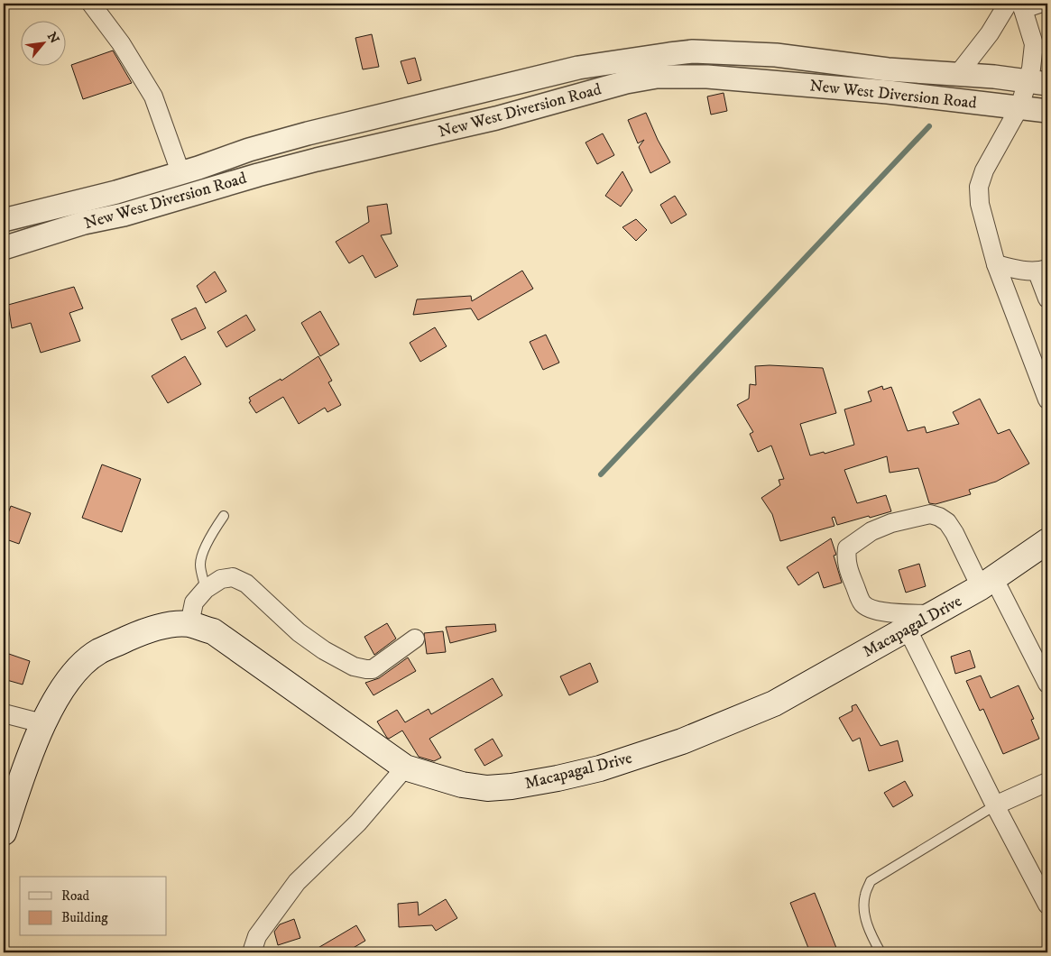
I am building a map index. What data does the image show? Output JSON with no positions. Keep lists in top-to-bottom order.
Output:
{
  "streets": {
    "main road": ["Macapagal Drive"],
    "street": ["New West Diversion Road"]
  },
  "legend": ["Road", "Building"],
  "north": "top right"
}
